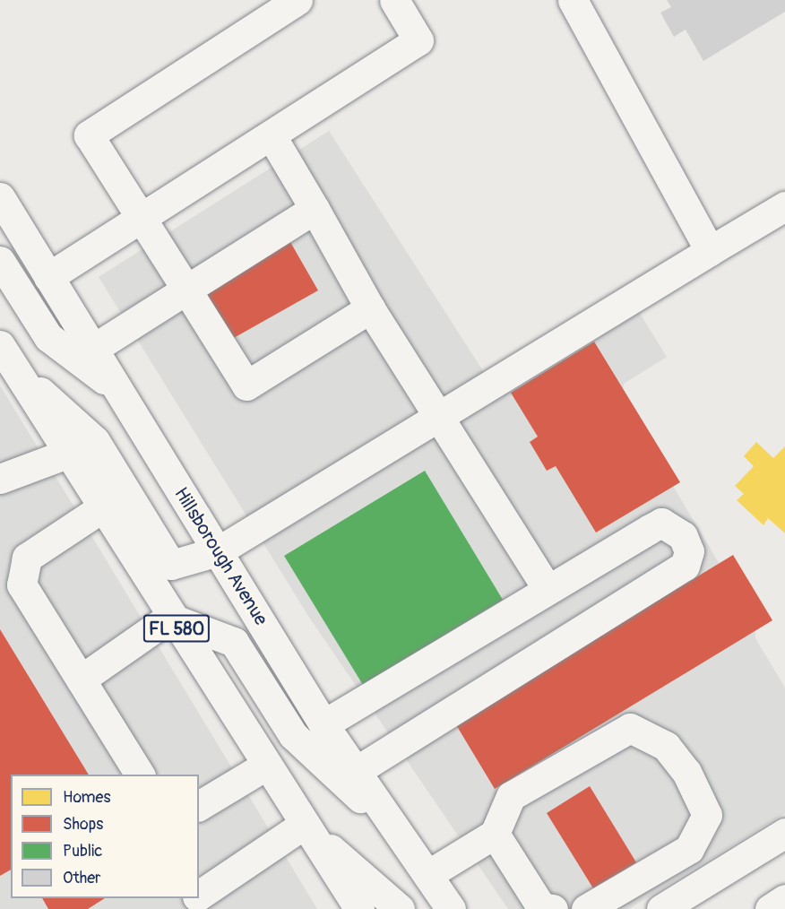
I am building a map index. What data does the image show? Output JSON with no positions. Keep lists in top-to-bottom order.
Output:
{
  "streets": {
    "main road": ["Hillsborough Avenue", "FL 580"]
  },
  "legend": [
    "Homes",
    "Shops",
    "Public",
    "Other"
  ]
}
